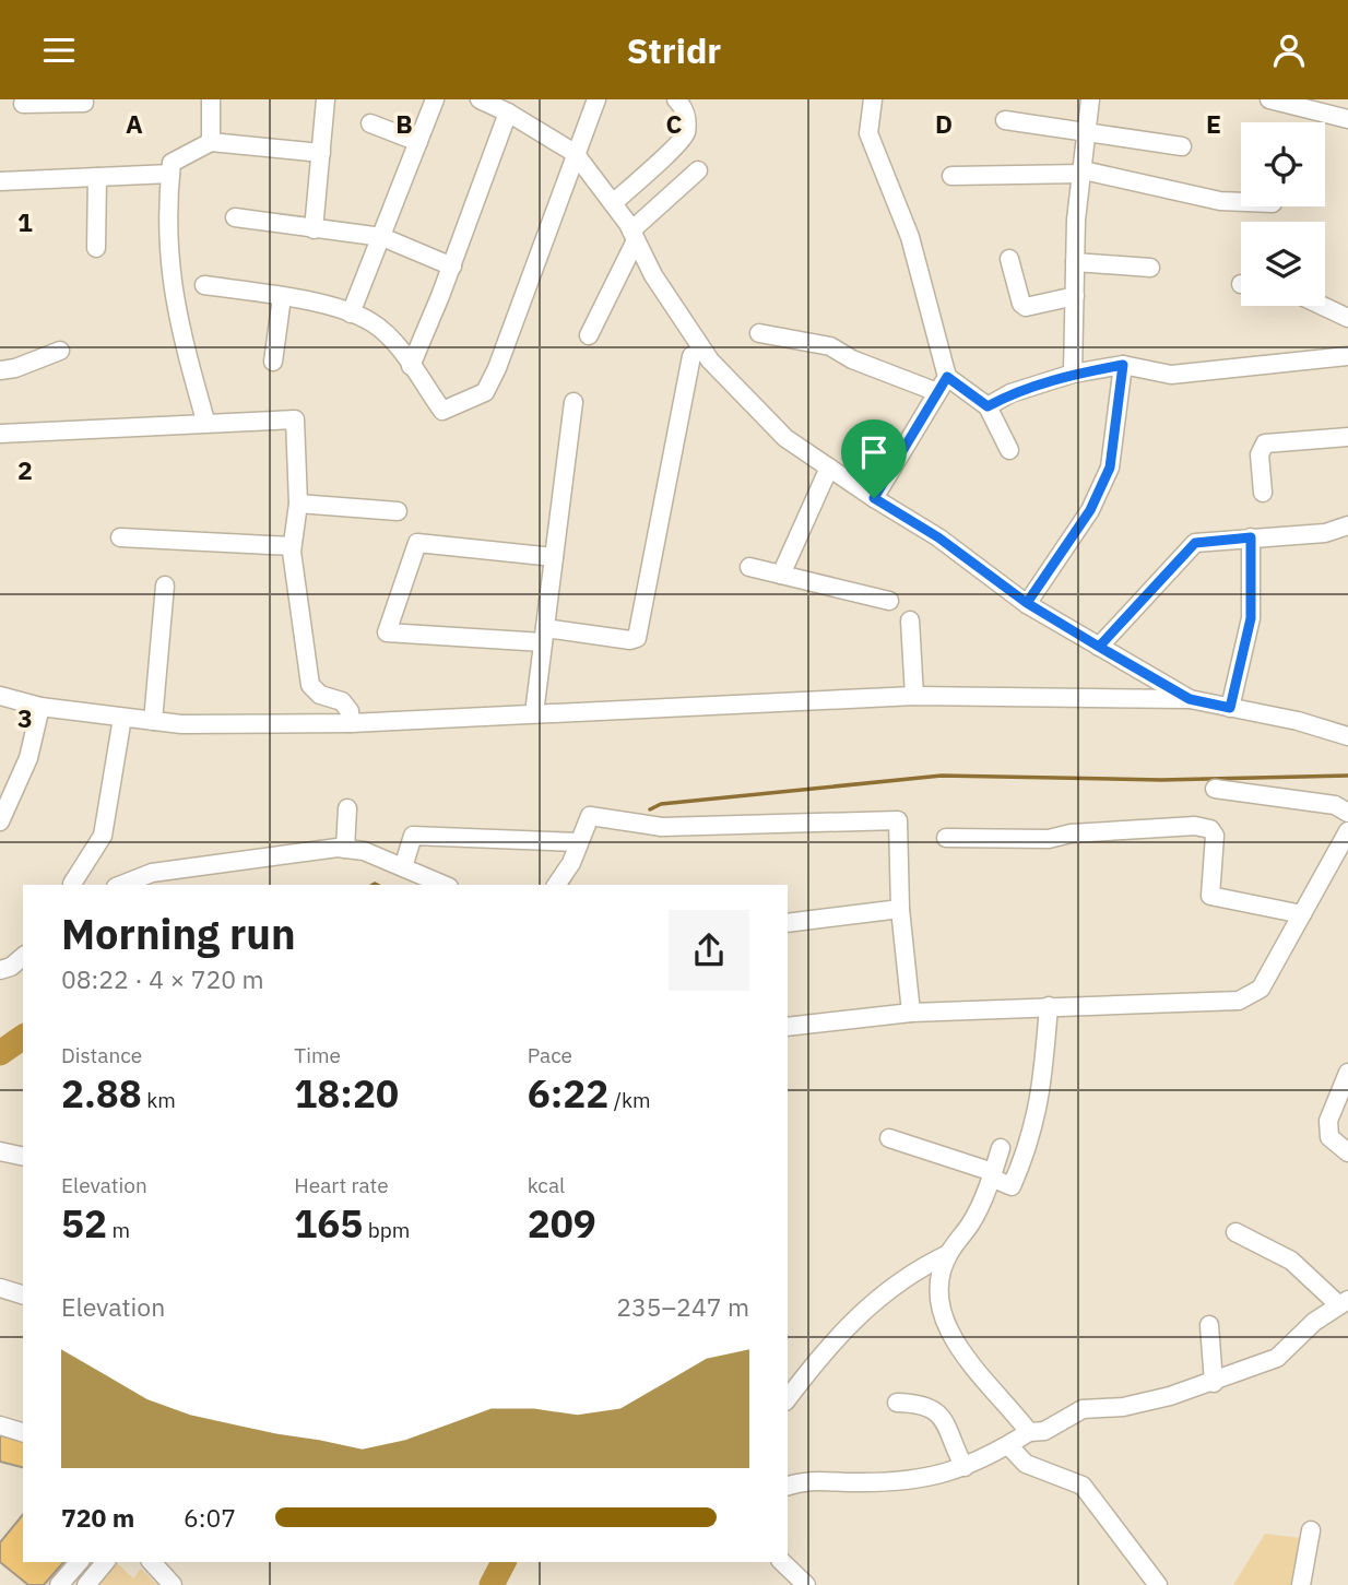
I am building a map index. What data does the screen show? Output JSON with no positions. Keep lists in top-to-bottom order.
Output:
{
  "page": {
    "header": "Stridr",
    "heading": ["Morning run", "08:22 · 4 × 720 m"],
    "stats": [
      ["Distance", "2.88 km"],
      ["Time", "18:20"],
      ["Pace", "6:22 /km"],
      ["Elevation", "52 m"],
      ["Heart rate", "165 bpm"],
      ["kcal", "209"]
    ],
    "chart": ["Elevation", "235–247 m"],
    "list": [
      {
        "name": "720 m",
        "note": "6:07"
      }
    ]
  },
  "grid": {
    "columns": [
      "A",
      "B",
      "C",
      "D",
      "E"
    ],
    "rows": ["1", "2", "3"]
  }
}
